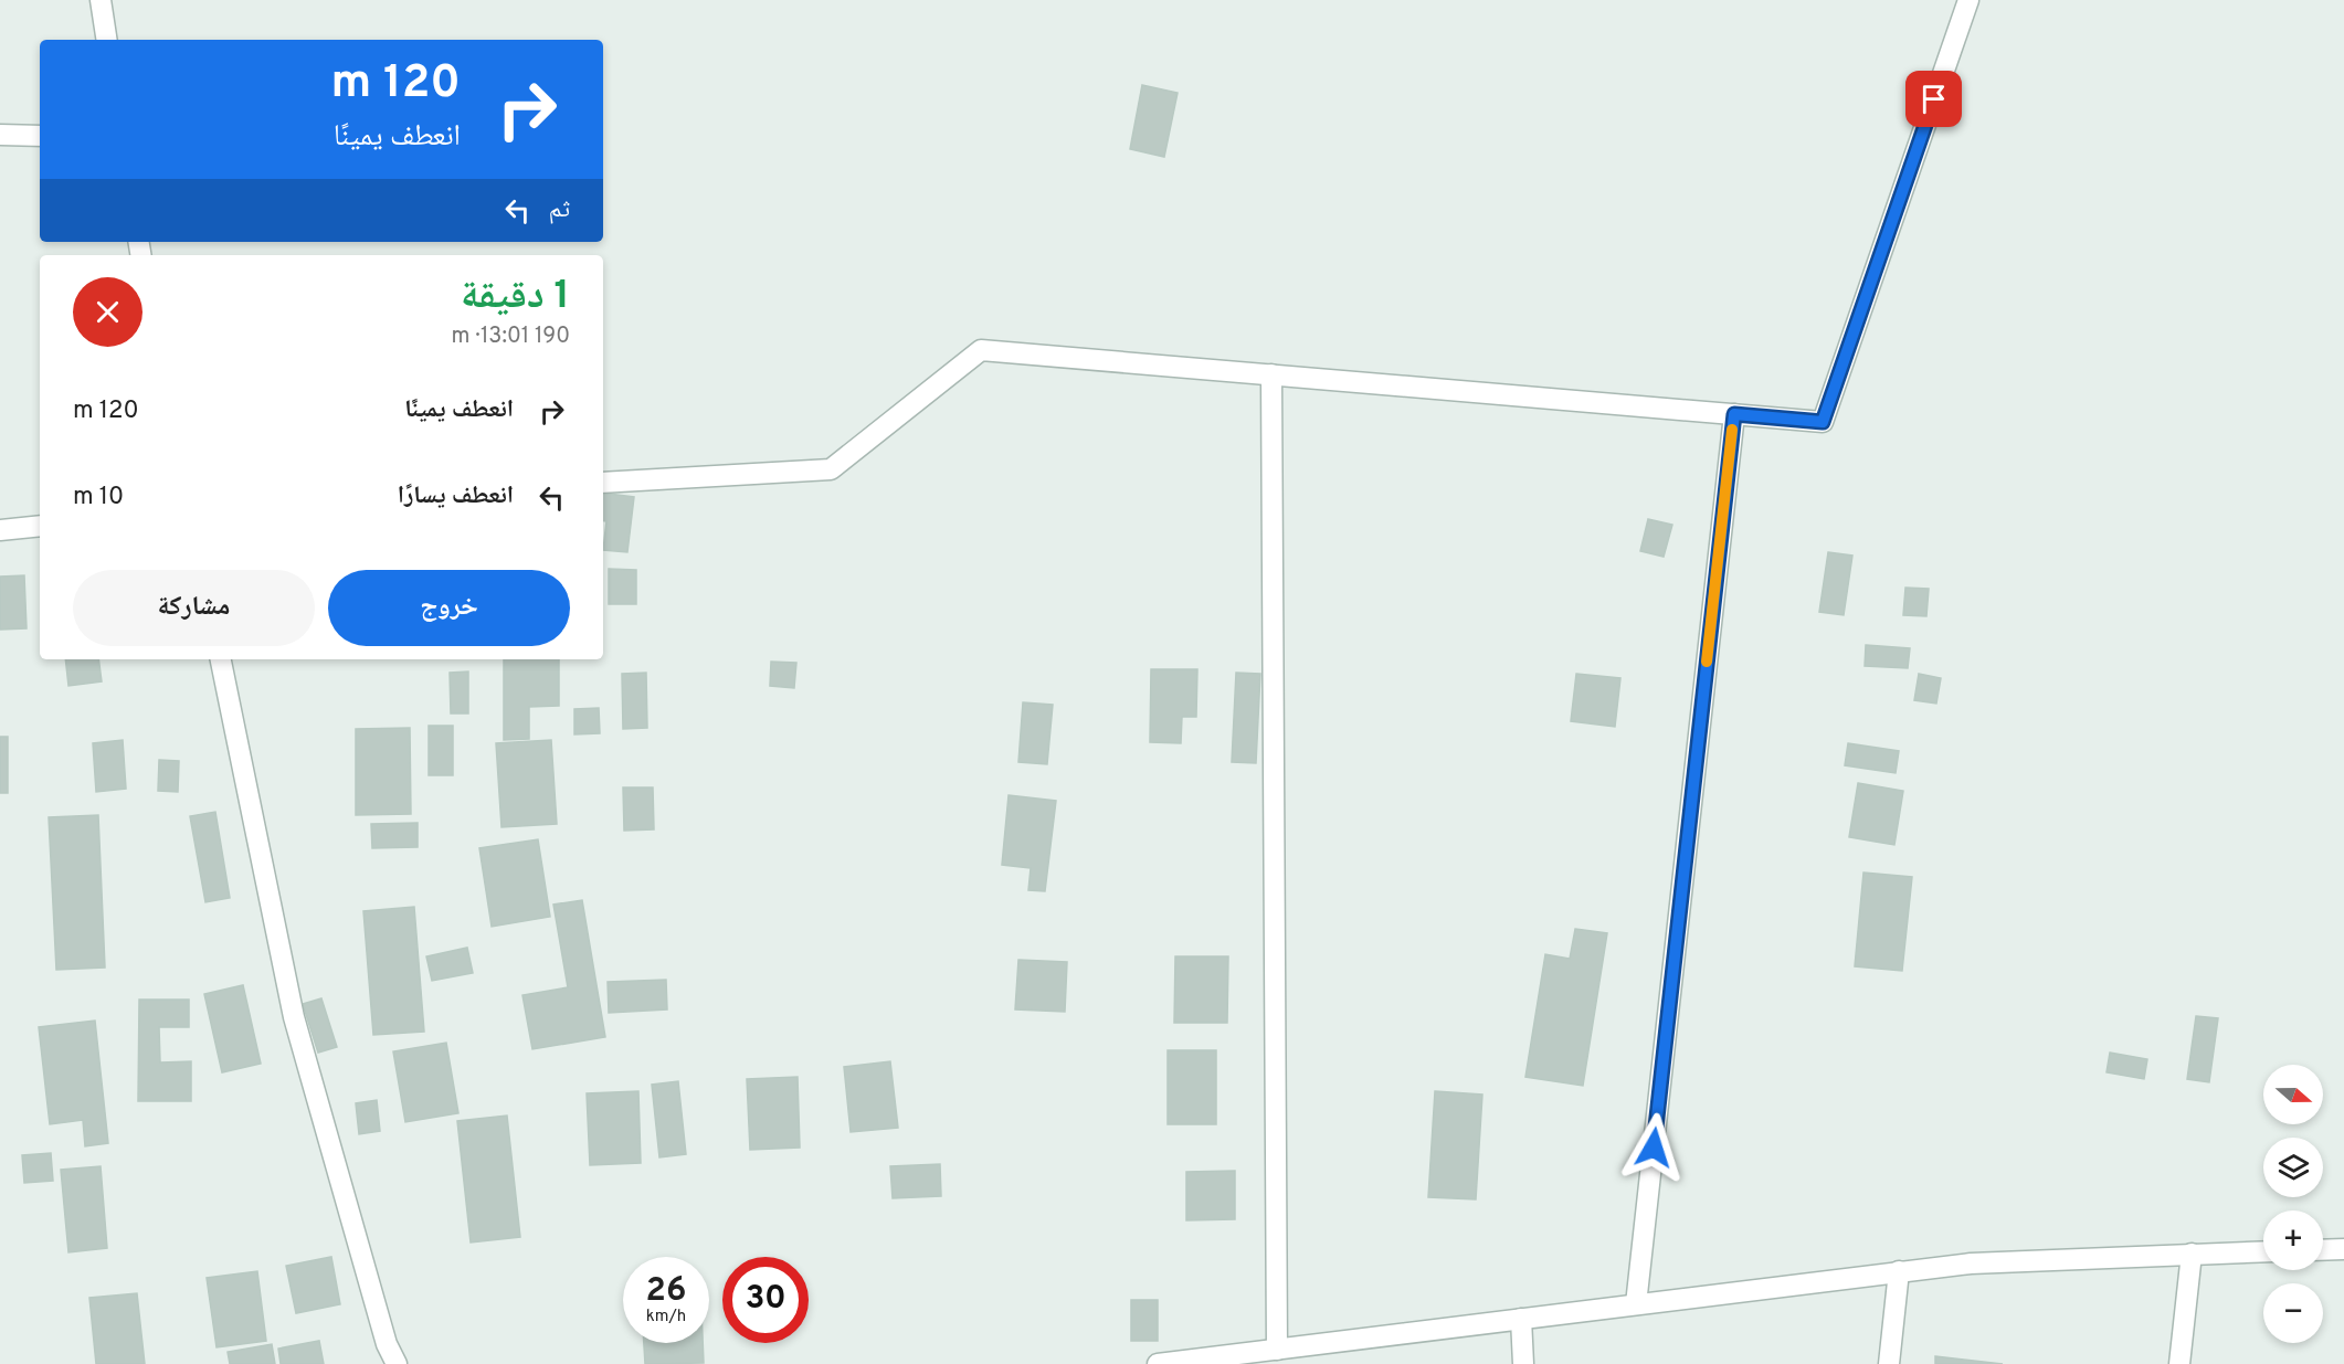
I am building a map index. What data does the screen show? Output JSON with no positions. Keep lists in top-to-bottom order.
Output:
{
  "north": "right",
  "page": {
    "turn": ["120 m", "انعطف يمينًا"],
    "then": "ثم",
    "heading": ["1 دقيقة", "190 m · 13:01"],
    "list": [
      {
        "name": "انعطف يمينًا",
        "value": "120 m"
      },
      {
        "name": "انعطف يسارًا",
        "value": "10 m"
      }
    ],
    "buttons": ["خروج", "مشاركة"],
    "map_buttons": ["+", "−"],
    "speed": "26 km/h",
    "limit": "30"
  }
}
